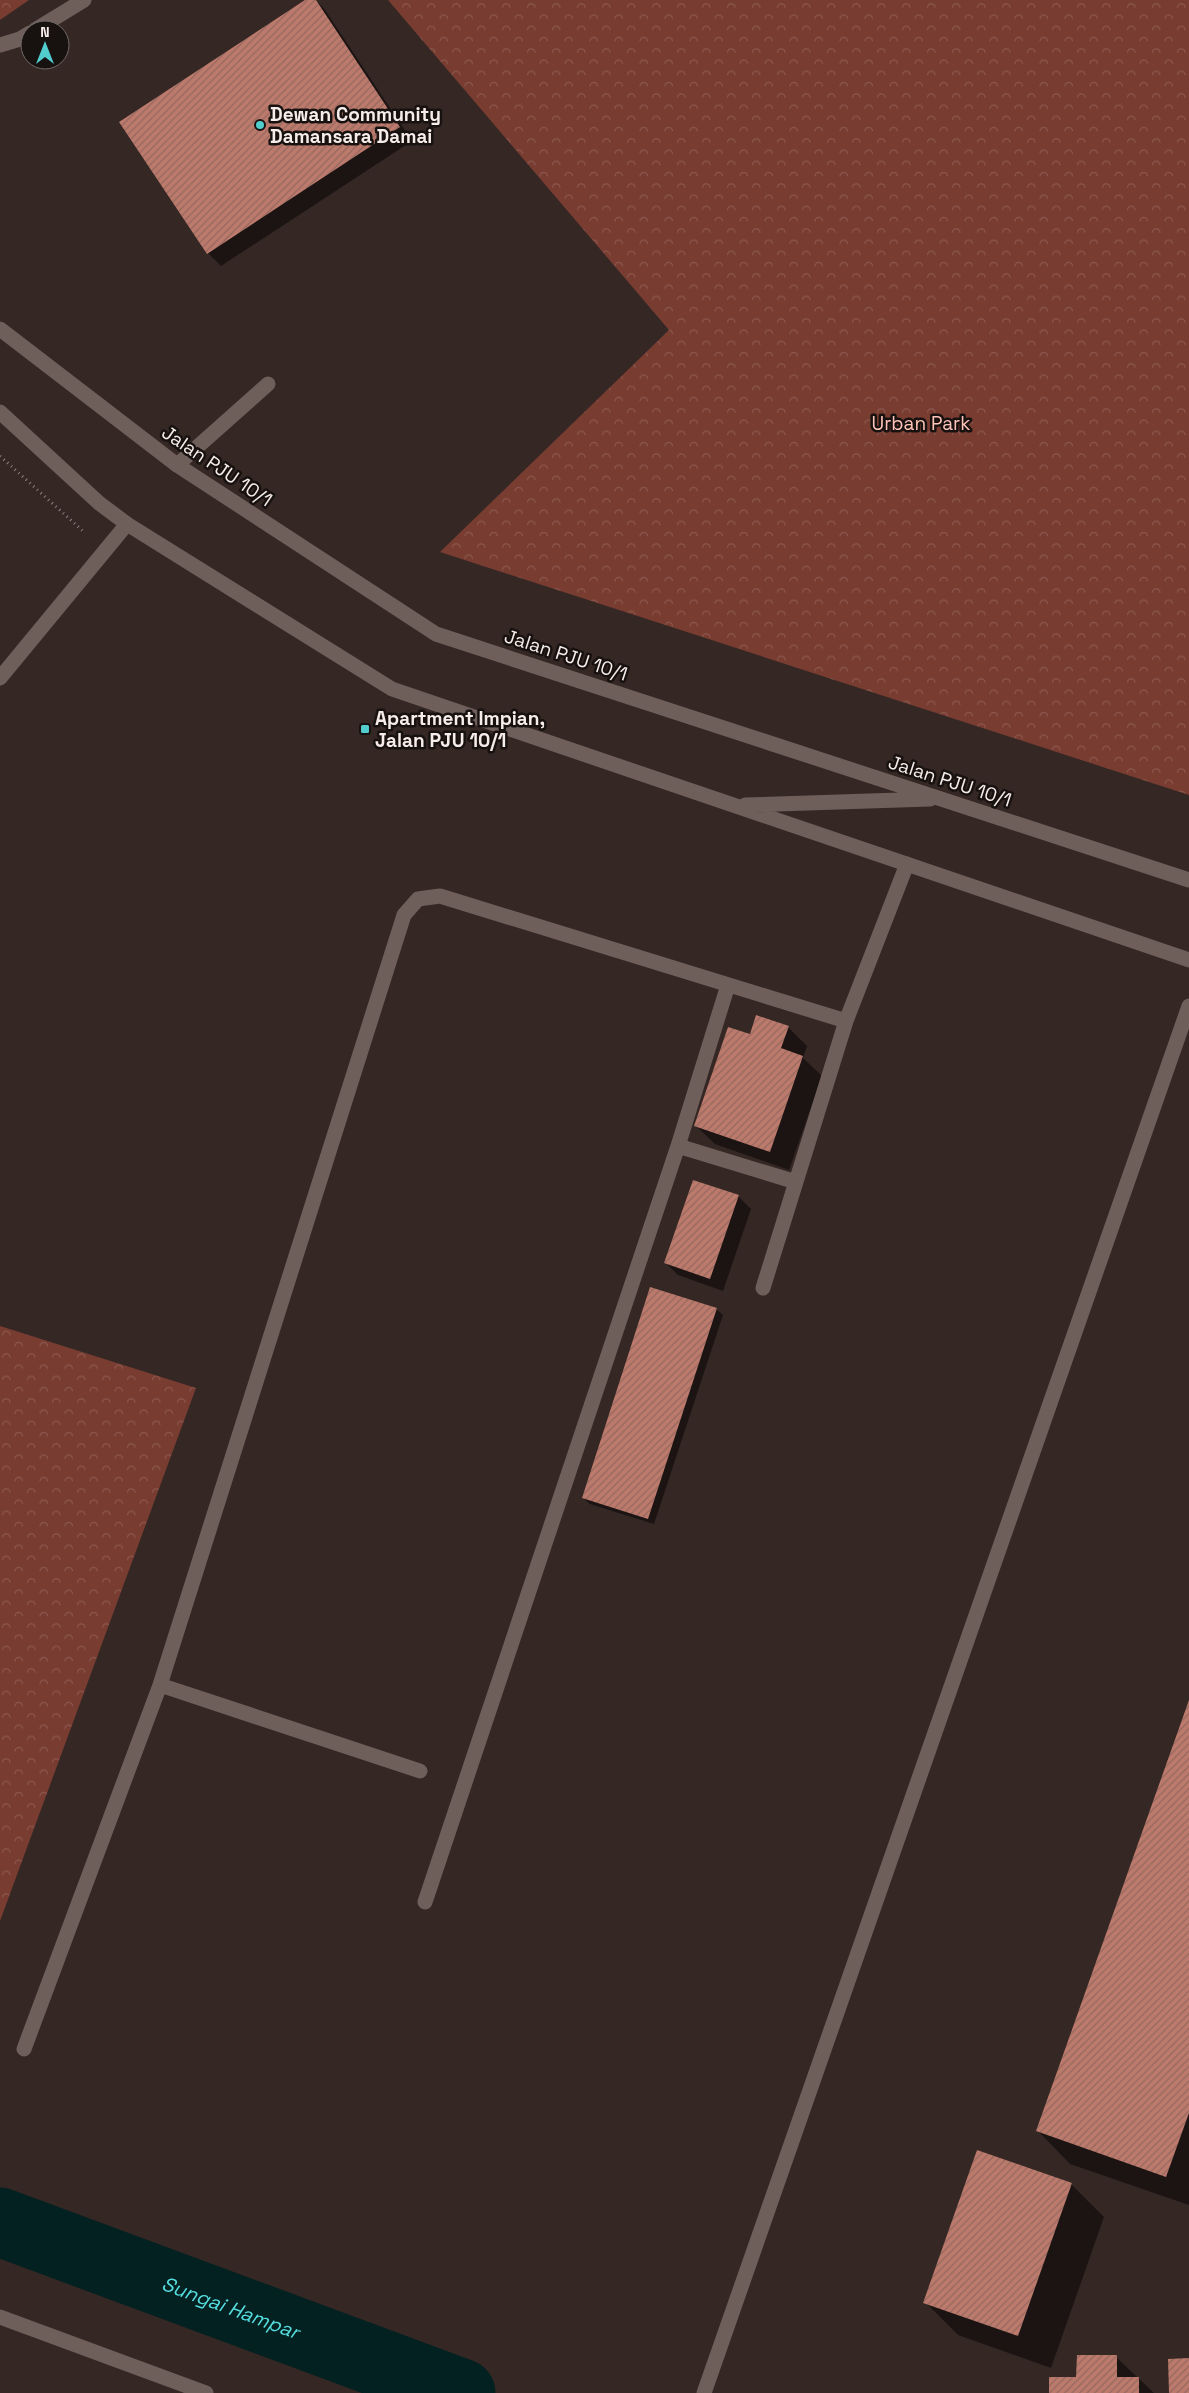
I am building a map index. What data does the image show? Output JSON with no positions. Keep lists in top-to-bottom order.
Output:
{
  "streets": {
    "street": ["Jalan PJU 10/1"]
  },
  "water": ["Sungai Hampar"],
  "parks": ["Urban Park"],
  "places": {
    "other": ["Dewan Community Damansara Damai"],
    "transit": ["Apartment Impian, Jalan PJU 10/1"]
  },
  "north": "top"
}
